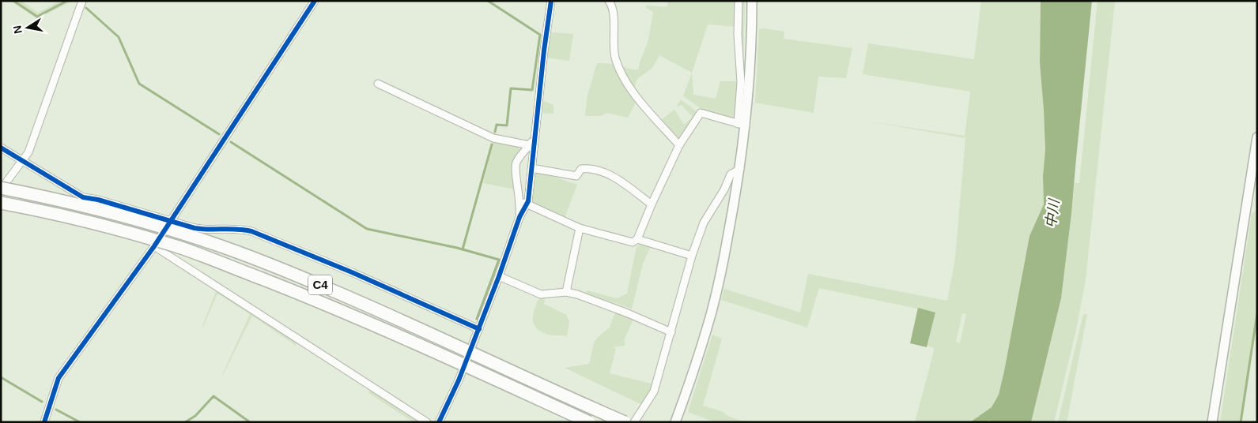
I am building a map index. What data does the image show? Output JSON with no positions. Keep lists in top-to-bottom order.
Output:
{
  "streets": {
    "highway": ["C4"]
  },
  "water": ["中川"],
  "north": "left"
}
